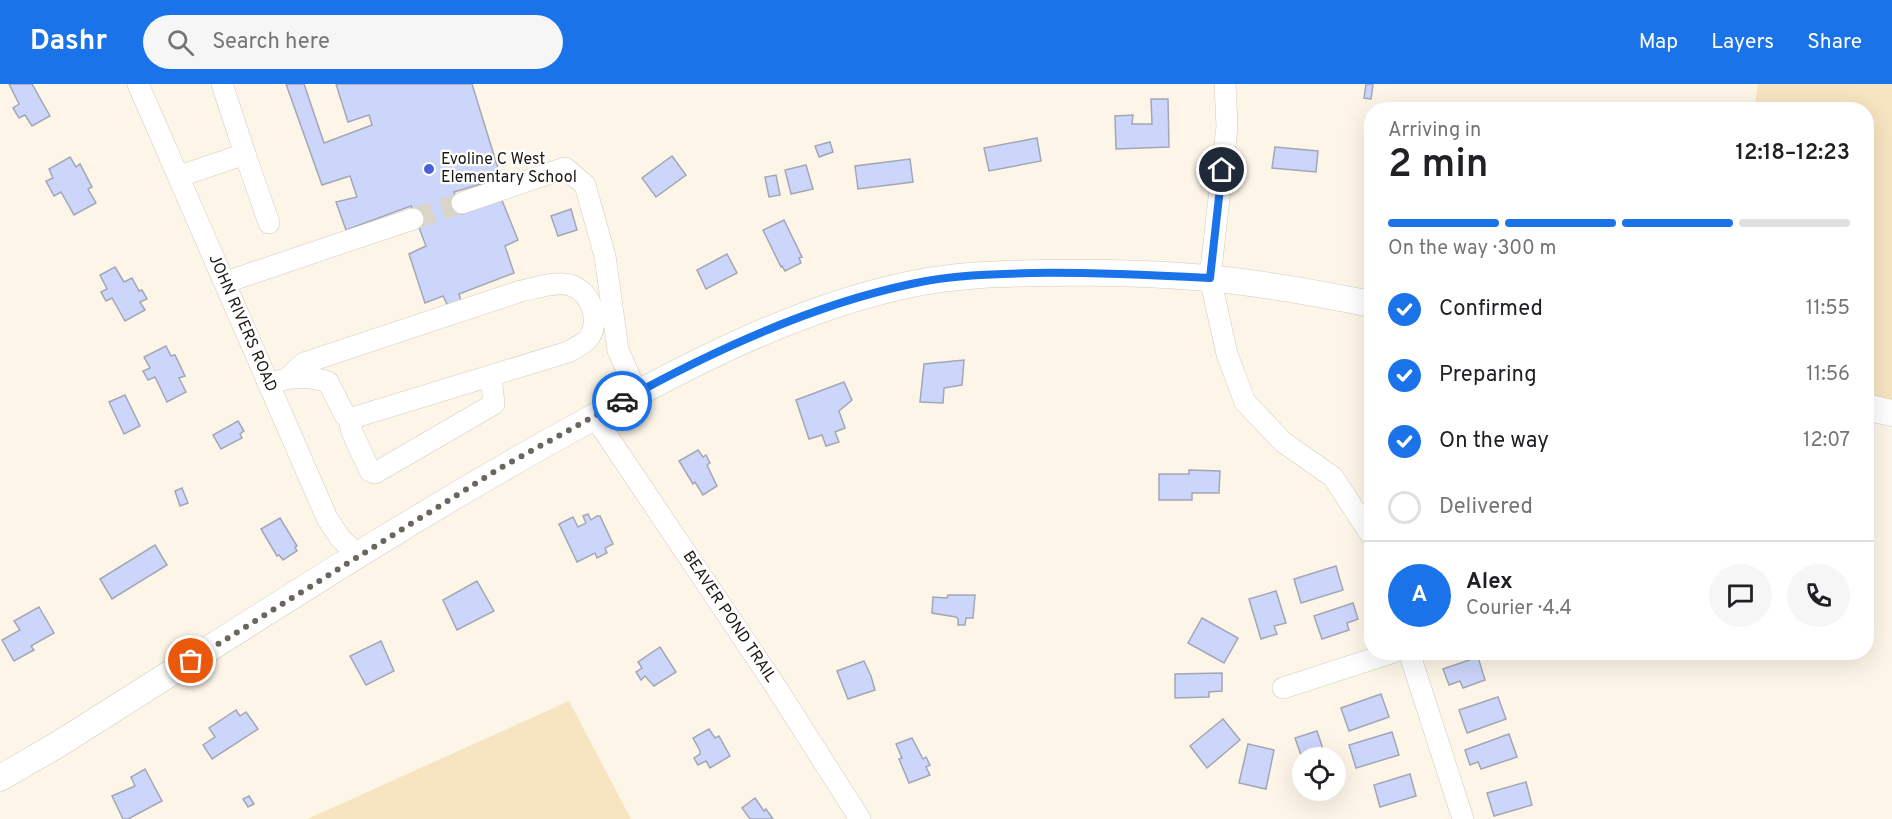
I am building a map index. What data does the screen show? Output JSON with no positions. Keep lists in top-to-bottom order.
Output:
{
  "streets": {
    "street": ["JOHN RIVERS ROAD", "BEAVER POND TRAIL"]
  },
  "places": ["Evoline C West Elementary School"],
  "page": {
    "header": "Dashr",
    "search": "Search here",
    "nav": ["Map", "Layers", "Share"],
    "heading": ["2 min", "Arriving in", "12:18–12:23"],
    "panel": ["Alex", "Courier · 4.4"],
    "bar": "On the way · 300 m",
    "list": [
      ["Confirmed", "11:55"],
      ["Preparing", "11:56"],
      ["On the way", "12:07"],
      "Delivered"
    ],
    "round": "A"
  }
}
